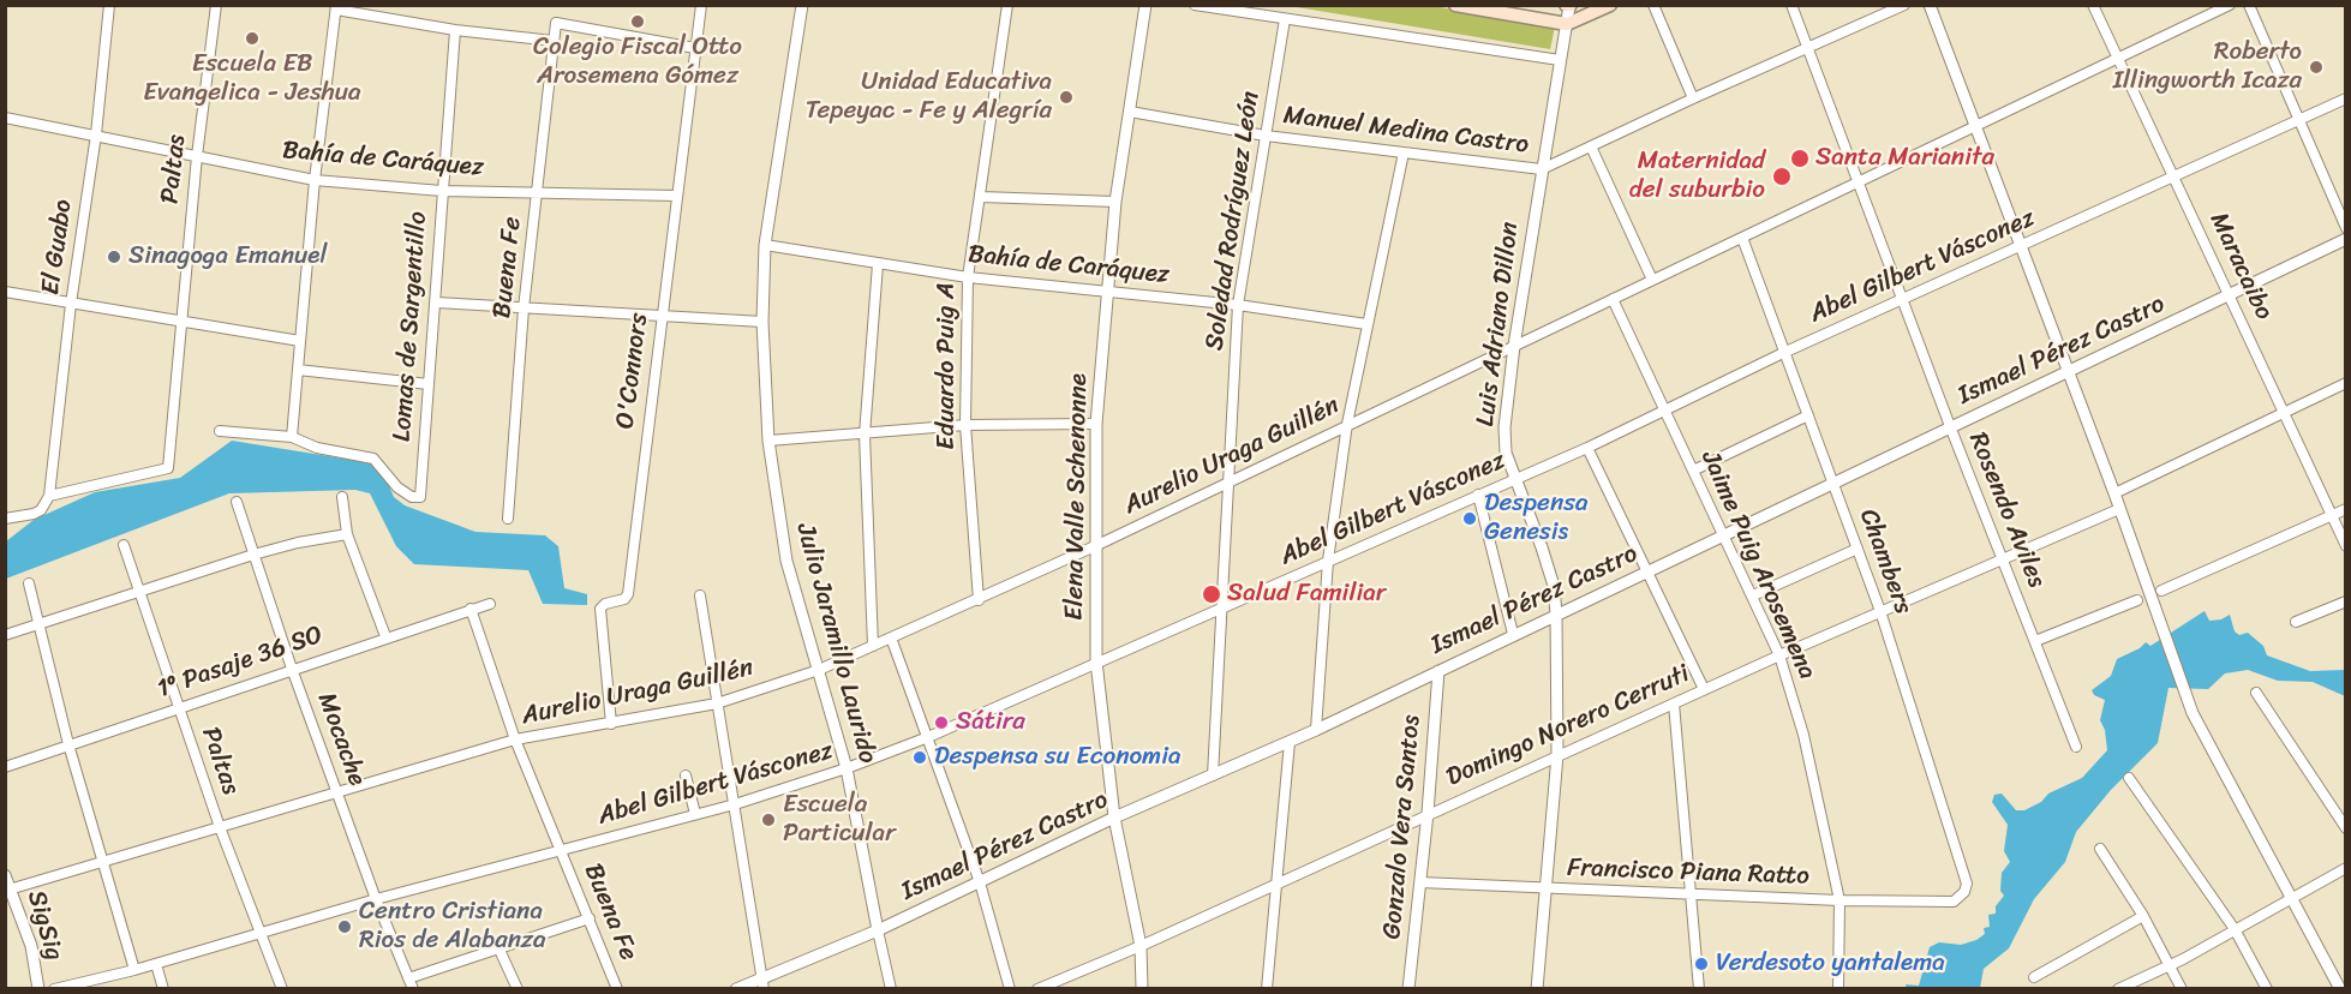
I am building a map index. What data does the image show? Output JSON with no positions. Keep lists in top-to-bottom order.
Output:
{
  "streets": {
    "street": [
      "Manuel Medina Castro",
      "Bahía de Caráquez",
      "Paltas",
      "Soledad Rodríguez León",
      "El Guabo",
      "Abel Gilbert Vásconez",
      "Maracaibo",
      "Buena Fe",
      "Luis Adriano Dillon",
      "Lomas de Sargentillo",
      "Ismael Pérez Castro",
      "Eduardo Puig A",
      "O'Connors",
      "Aurelio Uraga Guillén",
      "Elena Valle Schenonne",
      "Rosendo Aviles",
      "Chambers",
      "Jaime Puig Arosemena",
      "Julio Jaramillo Laurido",
      "1º Pasaje 36 SO",
      "Domingo Norero Cerruti",
      "Mocache",
      "Gonzalo Vera Santos",
      "Francisco Piana Ratto",
      "SigSig"
    ]
  },
  "crossings": [
    ["Manuel Medina Castro", "Soledad Rodríguez León"],
    ["Manuel Medina Castro", "Luis Adriano Dillon"],
    ["Manuel Medina Castro", "Elena Valle Schenonne"],
    ["Manuel Medina Castro", "Rosendo Aviles"],
    ["Bahía de Caráquez", "Paltas"],
    ["Bahía de Caráquez", "Soledad Rodríguez León"],
    ["Bahía de Caráquez", "El Guabo"],
    ["Bahía de Caráquez", "Buena Fe"],
    ["Bahía de Caráquez", "Lomas de Sargentillo"],
    ["Bahía de Caráquez", "Eduardo Puig A"],
    ["Bahía de Caráquez", "O'Connors"],
    ["Bahía de Caráquez", "Elena Valle Schenonne"],
    ["Bahía de Caráquez", "Julio Jaramillo Laurido"],
    ["Paltas", "El Guabo"],
    ["Paltas", "Abel Gilbert Vásconez"],
    ["Paltas", "Aurelio Uraga Guillén"],
    ["Paltas", "1º Pasaje 36 SO"],
    ["Soledad Rodríguez León", "Abel Gilbert Vásconez"],
    ["Soledad Rodríguez León", "Ismael Pérez Castro"],
    ["Soledad Rodríguez León", "Aurelio Uraga Guillén"],
    ["Abel Gilbert Vásconez", "Maracaibo"],
    ["Abel Gilbert Vásconez", "Buena Fe"],
    ["Abel Gilbert Vásconez", "Luis Adriano Dillon"],
    ["Abel Gilbert Vásconez", "Elena Valle Schenonne"],
    ["Abel Gilbert Vásconez", "Rosendo Aviles"],
    ["Abel Gilbert Vásconez", "Chambers"],
    ["Abel Gilbert Vásconez", "Jaime Puig Arosemena"],
    ["Abel Gilbert Vásconez", "Julio Jaramillo Laurido"],
    ["Abel Gilbert Vásconez", "Mocache"],
    ["Maracaibo", "Ismael Pérez Castro"],
    ["Maracaibo", "Aurelio Uraga Guillén"],
    ["Buena Fe", "O'Connors"],
    ["Buena Fe", "Aurelio Uraga Guillén"],
    ["Buena Fe", "1º Pasaje 36 SO"],
    ["Luis Adriano Dillon", "Ismael Pérez Castro"],
    ["Luis Adriano Dillon", "Aurelio Uraga Guillén"],
    ["Luis Adriano Dillon", "Domingo Norero Cerruti"],
    ["Luis Adriano Dillon", "Francisco Piana Ratto"],
    ["Ismael Pérez Castro", "Elena Valle Schenonne"],
    ["Ismael Pérez Castro", "Rosendo Aviles"],
    ["Ismael Pérez Castro", "Chambers"],
    ["Ismael Pérez Castro", "Jaime Puig Arosemena"],
    ["Ismael Pérez Castro", "Julio Jaramillo Laurido"],
    ["Ismael Pérez Castro", "Gonzalo Vera Santos"],
    ["Eduardo Puig A", "Aurelio Uraga Guillén"],
    ["O'Connors", "Aurelio Uraga Guillén"],
    ["Aurelio Uraga Guillén", "Elena Valle Schenonne"],
    ["Aurelio Uraga Guillén", "Rosendo Aviles"],
    ["Aurelio Uraga Guillén", "Chambers"],
    ["Aurelio Uraga Guillén", "Jaime Puig Arosemena"],
    ["Aurelio Uraga Guillén", "Julio Jaramillo Laurido"],
    ["Aurelio Uraga Guillén", "Mocache"],
    ["Aurelio Uraga Guillén", "SigSig"],
    ["Elena Valle Schenonne", "Domingo Norero Cerruti"],
    ["Rosendo Aviles", "Domingo Norero Cerruti"],
    ["Chambers", "Domingo Norero Cerruti"],
    ["Chambers", "Francisco Piana Ratto"],
    ["Jaime Puig Arosemena", "Domingo Norero Cerruti"],
    ["Jaime Puig Arosemena", "Francisco Piana Ratto"],
    ["1º Pasaje 36 SO", "Mocache"],
    ["Domingo Norero Cerruti", "Gonzalo Vera Santos"],
    ["Gonzalo Vera Santos", "Francisco Piana Ratto"]
  ],
  "places": [
    "Colegio Fiscal Otto Arosemena Gómez",
    "Escuela EB Evangelica - Jeshua",
    "Roberto Illingworth Icaza",
    "Unidad Educativa Tepeyac - Fe y Alegría",
    "Santa Marianita",
    "Maternidad del suburbio",
    "Sinagoga Emanuel",
    "Despensa Genesis",
    "Salud Familiar",
    "Sátira",
    "Despensa su Economia",
    "Escuela Particular",
    "Centro Cristiana Rios de Alabanza",
    "Verdesoto yantalema"
  ]
}
